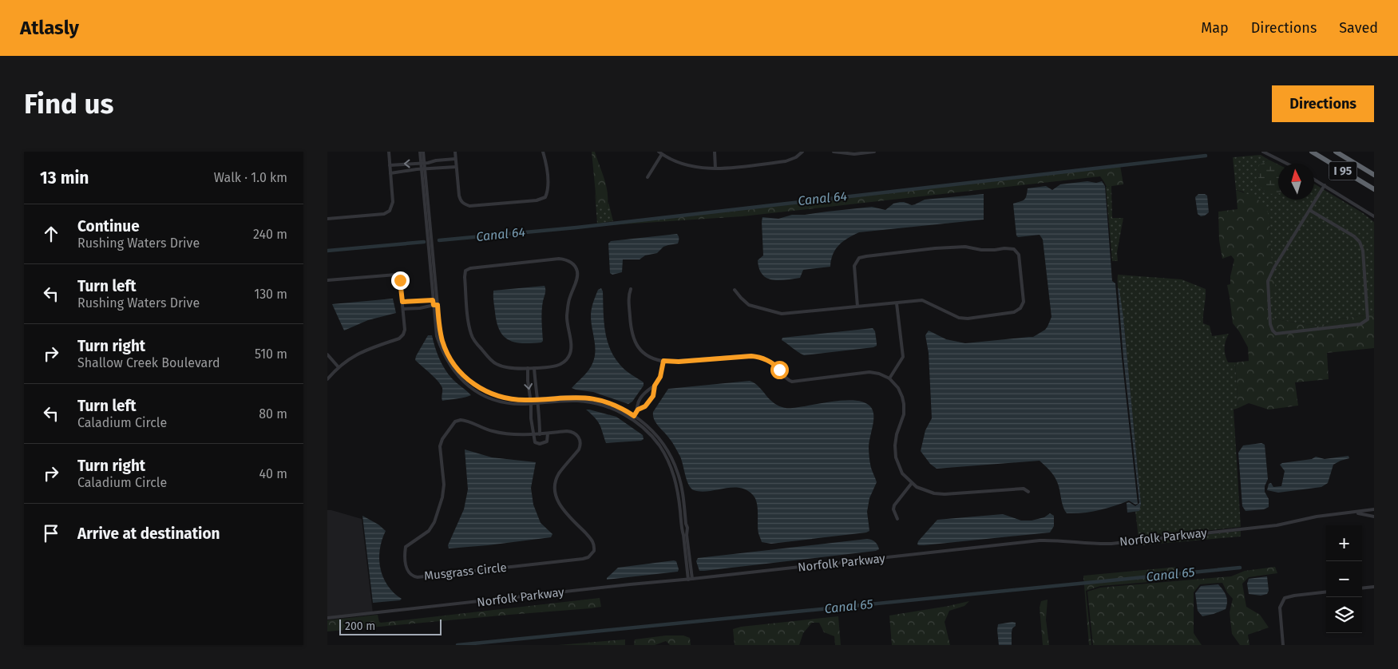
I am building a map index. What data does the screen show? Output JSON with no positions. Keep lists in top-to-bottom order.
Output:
{
  "streets": {
    "highway": ["I 95"],
    "street": ["Norfolk Parkway", "Musgrass Circle"]
  },
  "water": ["Canal 64", "Canal 65"],
  "scale_bar": "200 m",
  "north": "top",
  "page": {
    "header": "Atlasly",
    "nav": ["Map", "Directions", "Saved"],
    "buttons": "Directions",
    "title": "Find us",
    "heading": ["13 min", "Walk · 1.0 km"],
    "list": [
      ["Continue", "Rushing Waters Drive", "240 m"],
      ["Turn left", "Rushing Waters Drive", "130 m"],
      ["Turn right", "Shallow Creek Boulevard", "510 m"],
      ["Turn left", "Caladium Circle", "80 m"],
      ["Turn right", "Caladium Circle", "40 m"],
      "Arrive at destination"
    ],
    "map_buttons": ["+", "−"],
    "scale": "200 m"
  }
}
